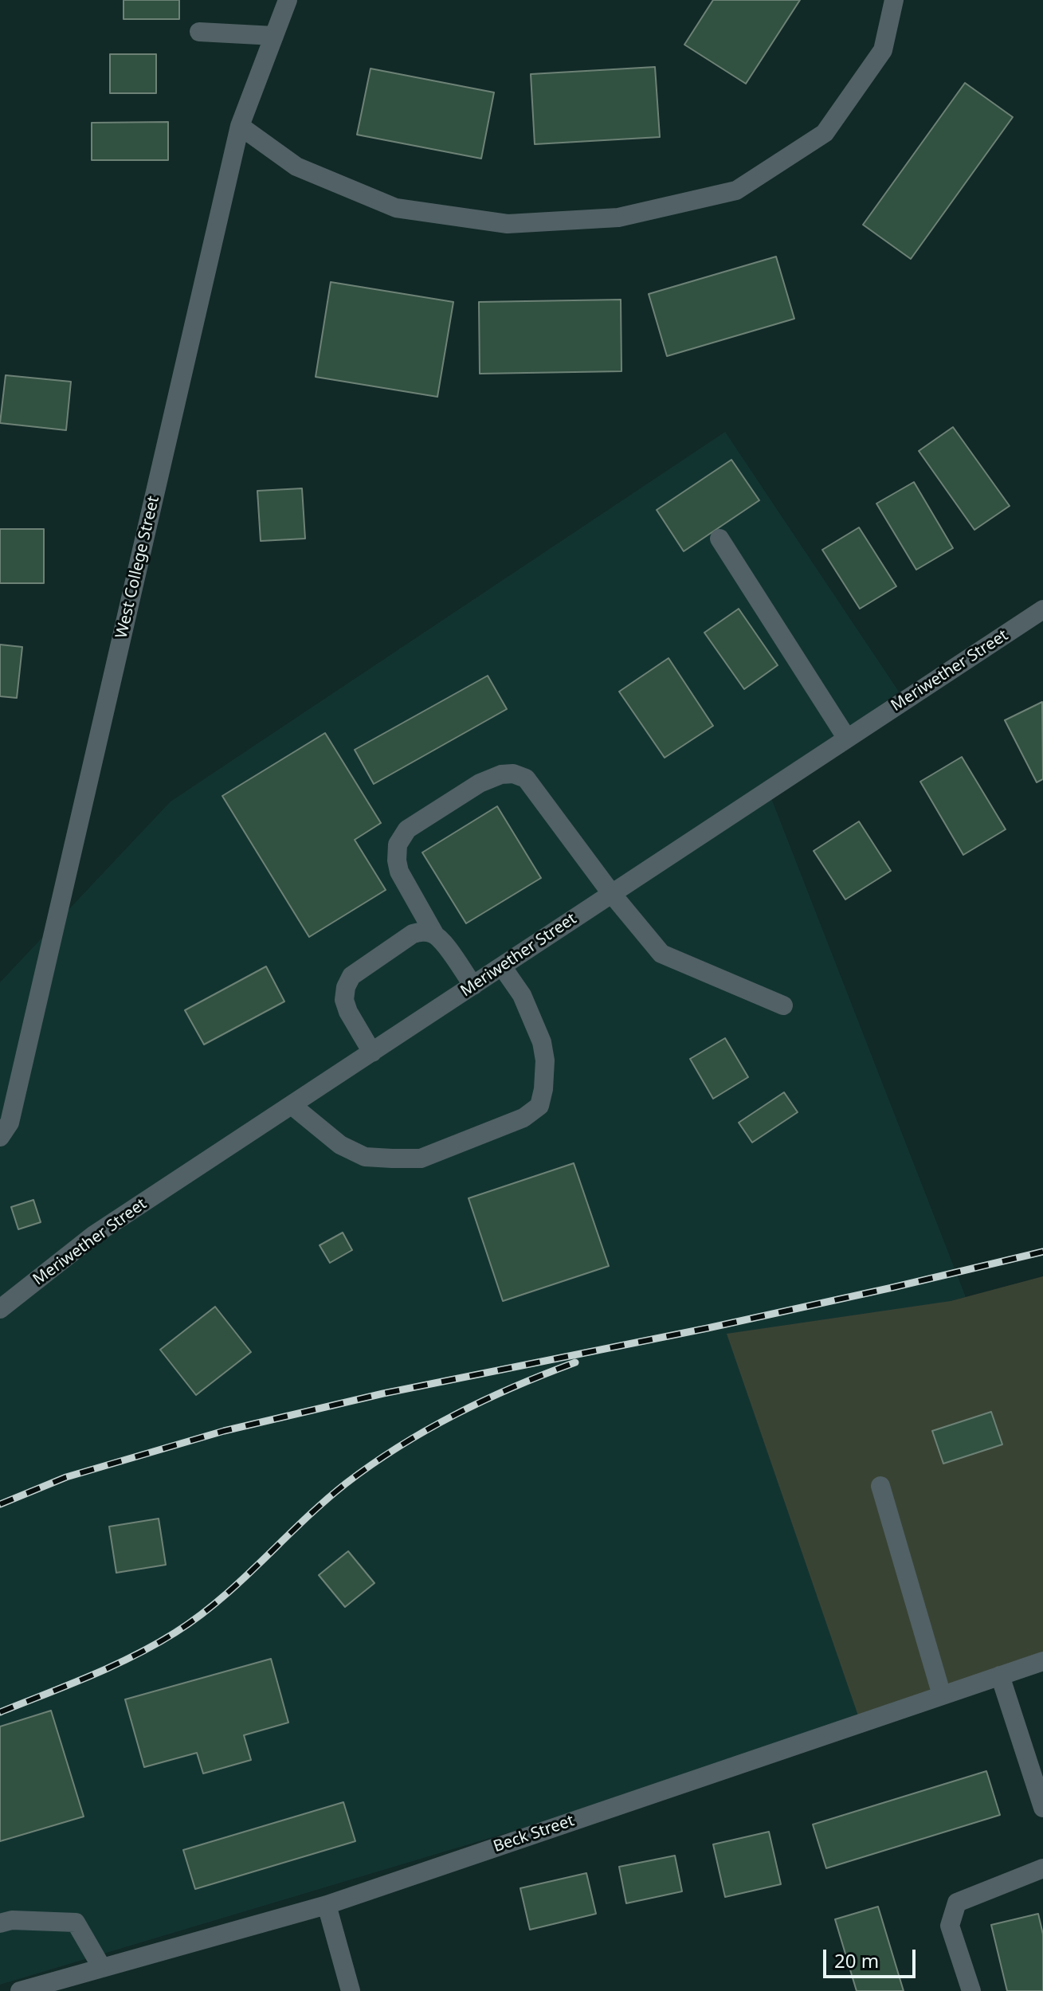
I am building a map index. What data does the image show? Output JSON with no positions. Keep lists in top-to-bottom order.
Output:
{
  "streets": {
    "street": ["West College Street", "Meriwether Street", "Beck Street"]
  },
  "scale_bar": "20 m"
}
